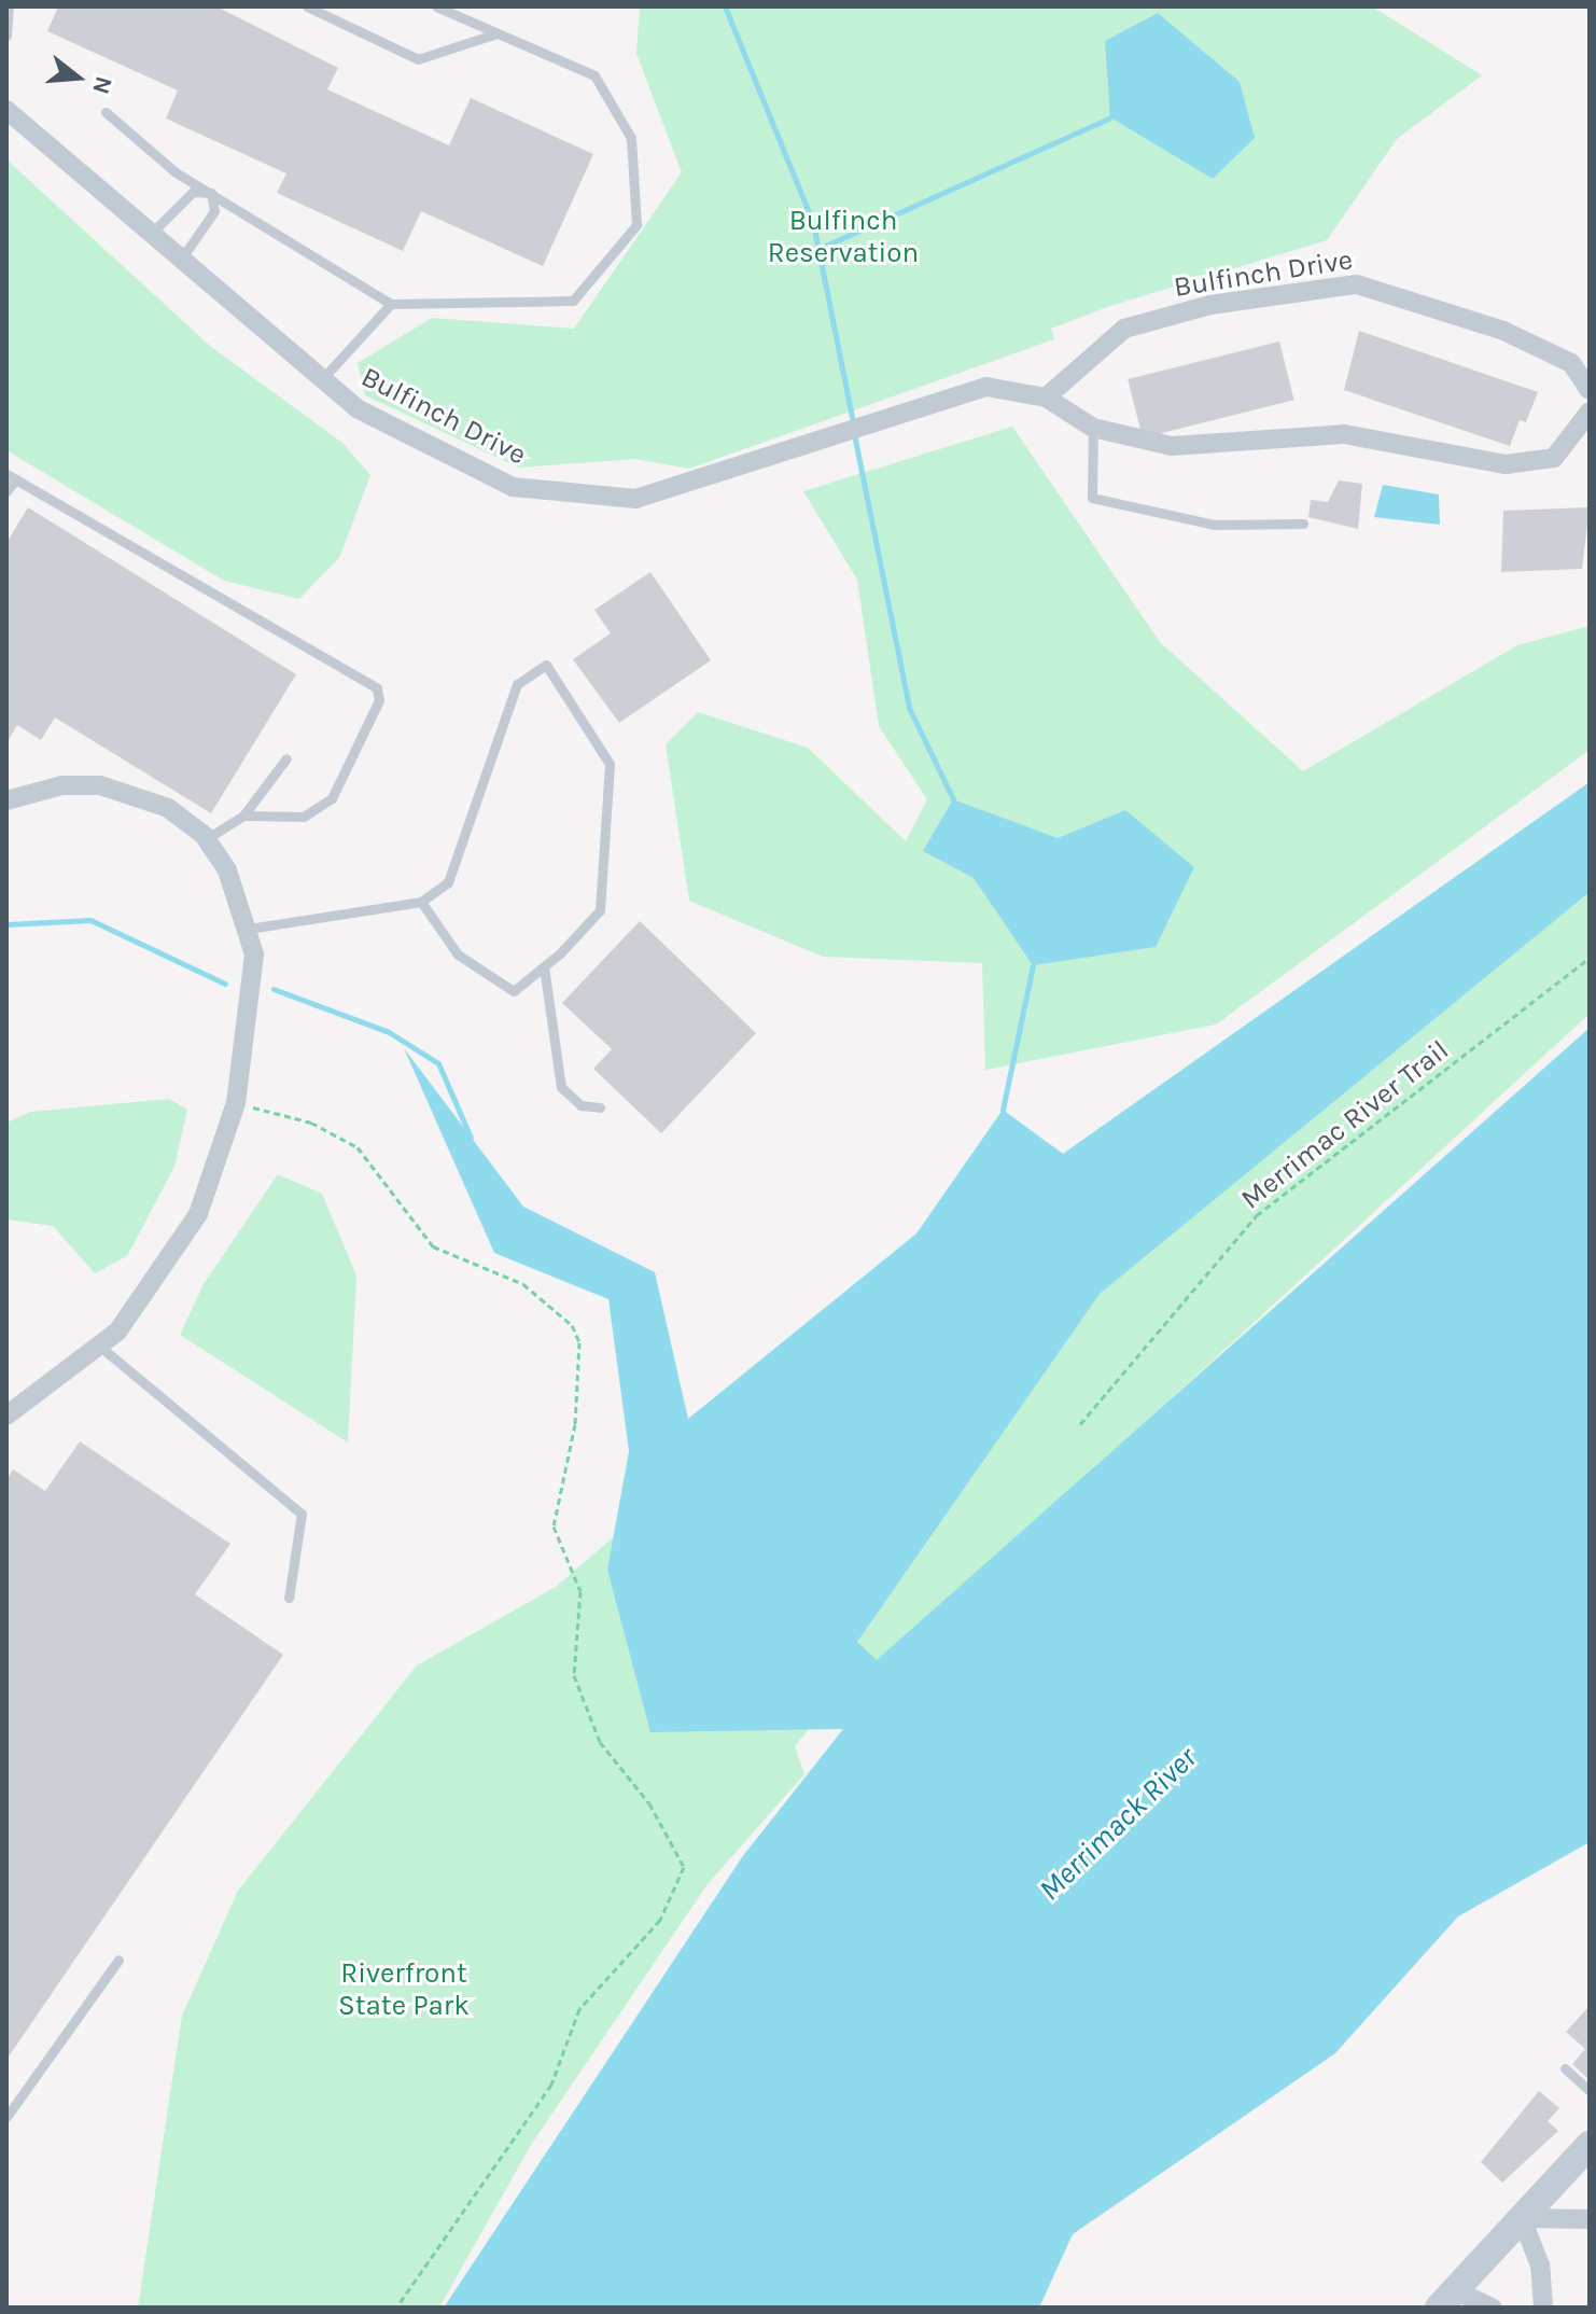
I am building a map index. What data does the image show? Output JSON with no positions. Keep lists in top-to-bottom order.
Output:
{
  "streets": {
    "street": ["Bulfinch Drive"],
    "path": ["Merrimac River Trail"]
  },
  "water": ["Merrimack River"],
  "parks": ["Bulfinch Reservation", "Riverfront State Park"],
  "north": "right"
}
